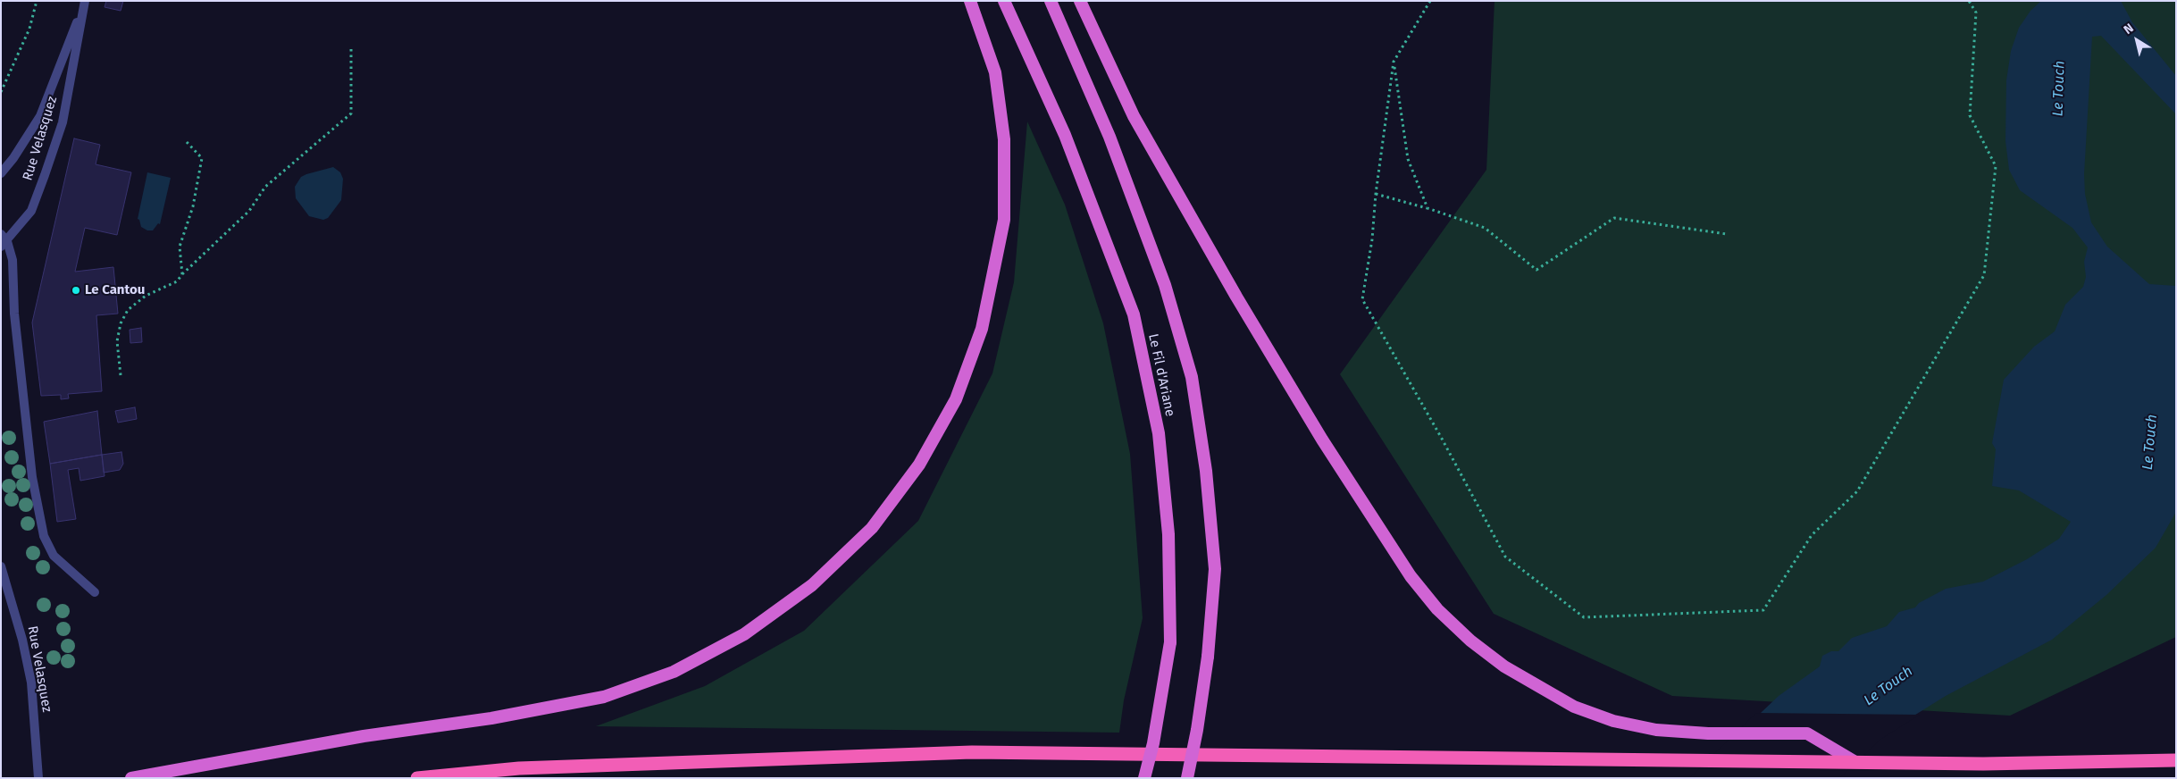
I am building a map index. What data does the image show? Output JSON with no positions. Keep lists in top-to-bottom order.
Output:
{
  "streets": {
    "highway": ["Le Fil d'Ariane"],
    "street": ["Rue Velasquez"]
  },
  "water": ["Le Touch"],
  "places": ["Le Cantou"],
  "north": "top left"
}
